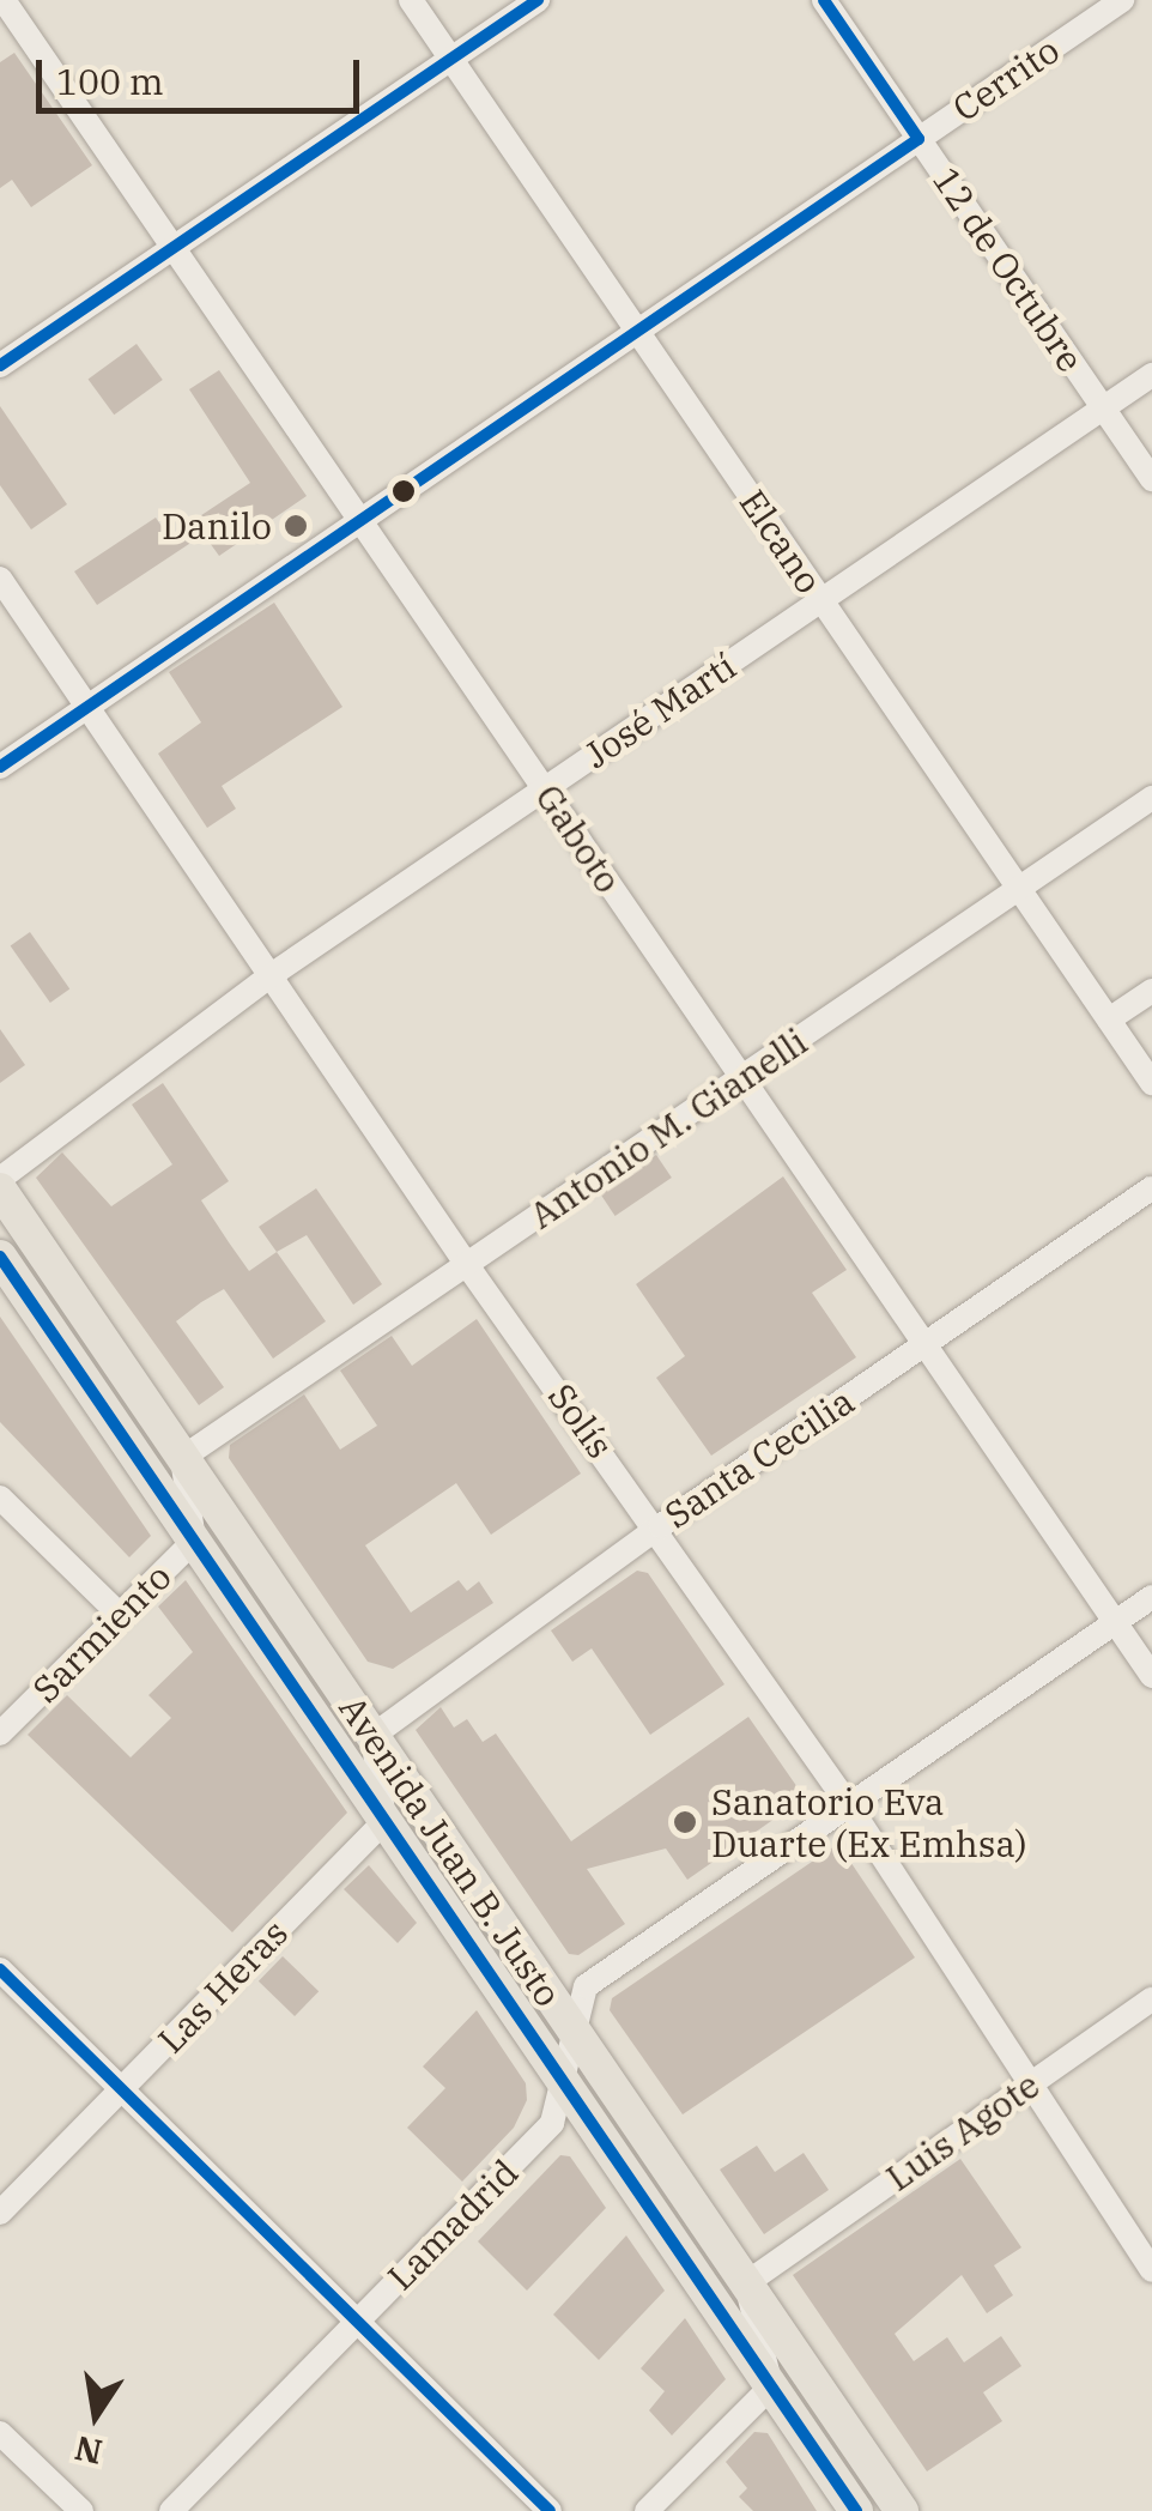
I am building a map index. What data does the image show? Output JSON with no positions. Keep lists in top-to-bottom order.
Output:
{
  "streets": {
    "main road": ["Avenida Juan B. Justo"],
    "street": [
      "Cerrito",
      "12 de Octubre",
      "Elcano",
      "José Martí",
      "Gaboto",
      "Antonio M. Gianelli",
      "Solís",
      "Santa Cecilia",
      "Sarmiento",
      "Las Heras",
      "Luis Agote",
      "Lamadrid"
    ]
  },
  "crossings": [
    ["Cerrito", "12 de Octubre"],
    ["Cerrito", "Elcano"],
    ["Cerrito", "Gaboto"],
    ["Cerrito", "Solís"],
    ["12 de Octubre", "José Martí"],
    ["Elcano", "José Martí"],
    ["Elcano", "Antonio M. Gianelli"],
    ["José Martí", "Gaboto"],
    ["José Martí", "Solís"],
    ["Gaboto", "Antonio M. Gianelli"],
    ["Gaboto", "Santa Cecilia"],
    ["Gaboto", "Lamadrid"],
    ["Antonio M. Gianelli", "Solís"],
    ["Antonio M. Gianelli", "Sarmiento"],
    ["Antonio M. Gianelli", "Avenida Juan B. Justo"],
    ["Solís", "Santa Cecilia"],
    ["Solís", "Luis Agote"],
    ["Solís", "Lamadrid"],
    ["Santa Cecilia", "Avenida Juan B. Justo"],
    ["Sarmiento", "Avenida Juan B. Justo"],
    ["Avenida Juan B. Justo", "Las Heras"],
    ["Avenida Juan B. Justo", "Luis Agote"],
    ["Avenida Juan B. Justo", "Lamadrid"]
  ],
  "places": ["Danilo", "Sanatorio Eva Duarte (Ex Emhsa)"],
  "scale_bar": "100 m",
  "north": "bottom"
}
